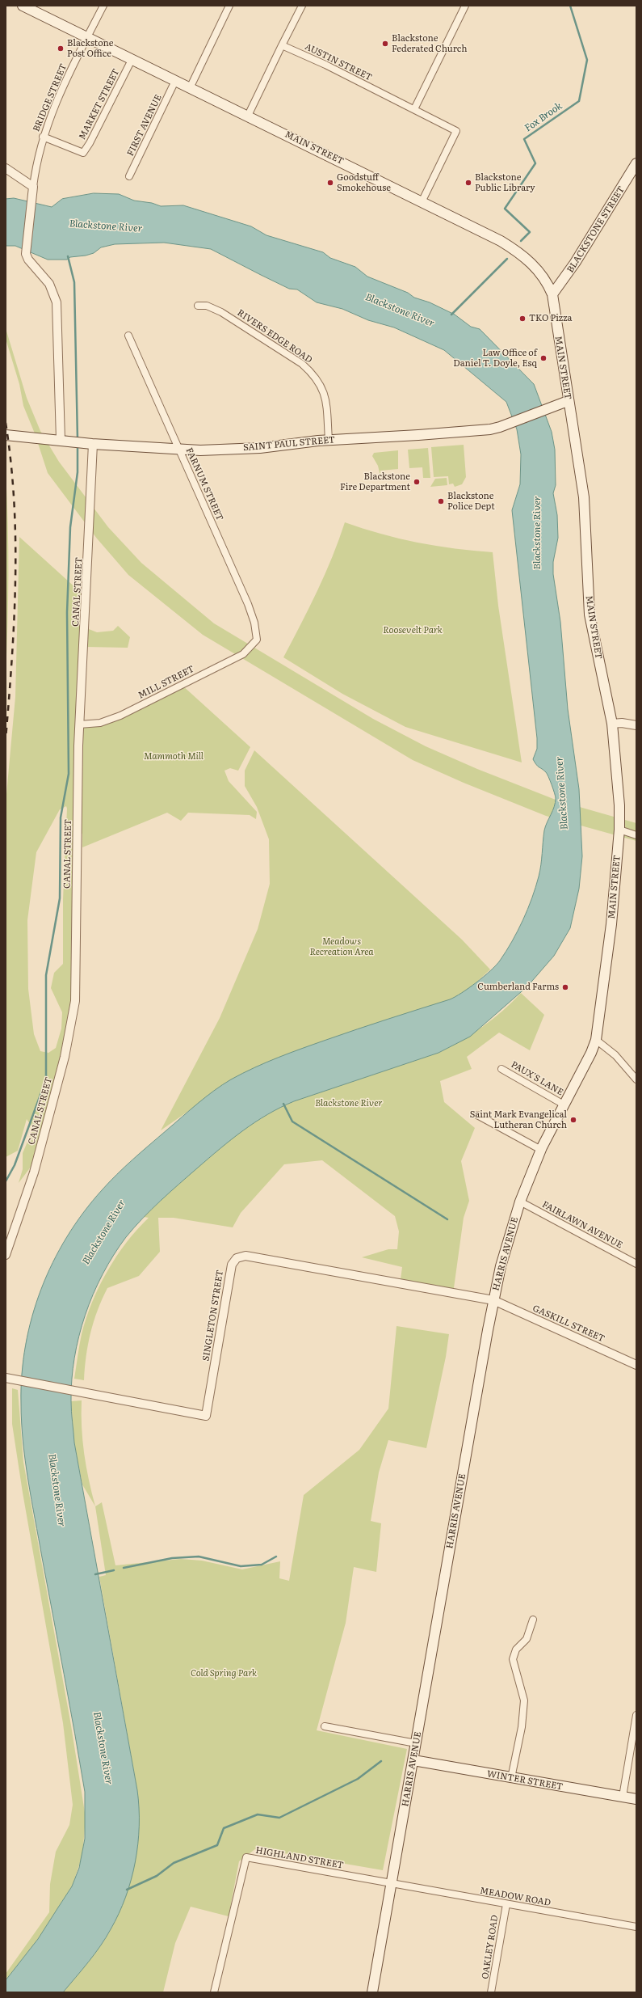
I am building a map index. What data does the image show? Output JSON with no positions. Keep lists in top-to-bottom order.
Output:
{
  "streets": {
    "main road": [
      "MAIN STREET",
      "BLACKSTONE STREET",
      "SAINT PAUL STREET",
      "HARRIS AVENUE",
      "WINTER STREET"
    ],
    "street": [
      "AUSTIN STREET",
      "BRIDGE STREET",
      "MARKET STREET",
      "FIRST AVENUE",
      "RIVERS EDGE ROAD",
      "FARNUM STREET",
      "CANAL STREET",
      "MILL STREET",
      "PAUX'S LANE",
      "FAIRLAWN AVENUE",
      "SINGLETON STREET",
      "GASKILL STREET",
      "HIGHLAND STREET",
      "MEADOW ROAD",
      "OAKLEY ROAD"
    ]
  },
  "crossings": [
    ["AUSTIN STREET", "MAIN STREET"],
    ["BRIDGE STREET", "MARKET STREET"],
    ["BRIDGE STREET", "MAIN STREET"],
    ["MARKET STREET", "MAIN STREET"],
    ["FIRST AVENUE", "MAIN STREET"],
    ["MAIN STREET", "BLACKSTONE STREET"],
    ["MAIN STREET", "SAINT PAUL STREET"],
    ["MAIN STREET", "HARRIS AVENUE"],
    ["RIVERS EDGE ROAD", "SAINT PAUL STREET"],
    ["SAINT PAUL STREET", "FARNUM STREET"],
    ["SAINT PAUL STREET", "CANAL STREET"],
    ["FARNUM STREET", "MILL STREET"],
    ["CANAL STREET", "MILL STREET"],
    ["PAUX'S LANE", "HARRIS AVENUE"],
    ["FAIRLAWN AVENUE", "HARRIS AVENUE"],
    ["HARRIS AVENUE", "SINGLETON STREET"],
    ["HARRIS AVENUE", "GASKILL STREET"],
    ["HARRIS AVENUE", "WINTER STREET"],
    ["HARRIS AVENUE", "HIGHLAND STREET"],
    ["HARRIS AVENUE", "MEADOW ROAD"],
    ["SINGLETON STREET", "GASKILL STREET"],
    ["HIGHLAND STREET", "MEADOW ROAD"],
    ["MEADOW ROAD", "OAKLEY ROAD"]
  ],
  "water": ["Fox Brook", "Blackstone River"],
  "parks": [
    "Roosevelt Park",
    "Mammoth Mill",
    "Meadows Recreation Area",
    "Blackstone River",
    "Cold Spring Park"
  ],
  "places": [
    "Blackstone Federated Church",
    "Blackstone Post Office",
    "Goodstuff Smokehouse",
    "Blackstone Public Library",
    "TKO Pizza",
    "Law Office of Daniel T. Doyle, Esq",
    "Blackstone Fire Department",
    "Blackstone Police Dept",
    "Cumberland Farms",
    "Saint Mark Evangelical Lutheran Church"
  ]
}
